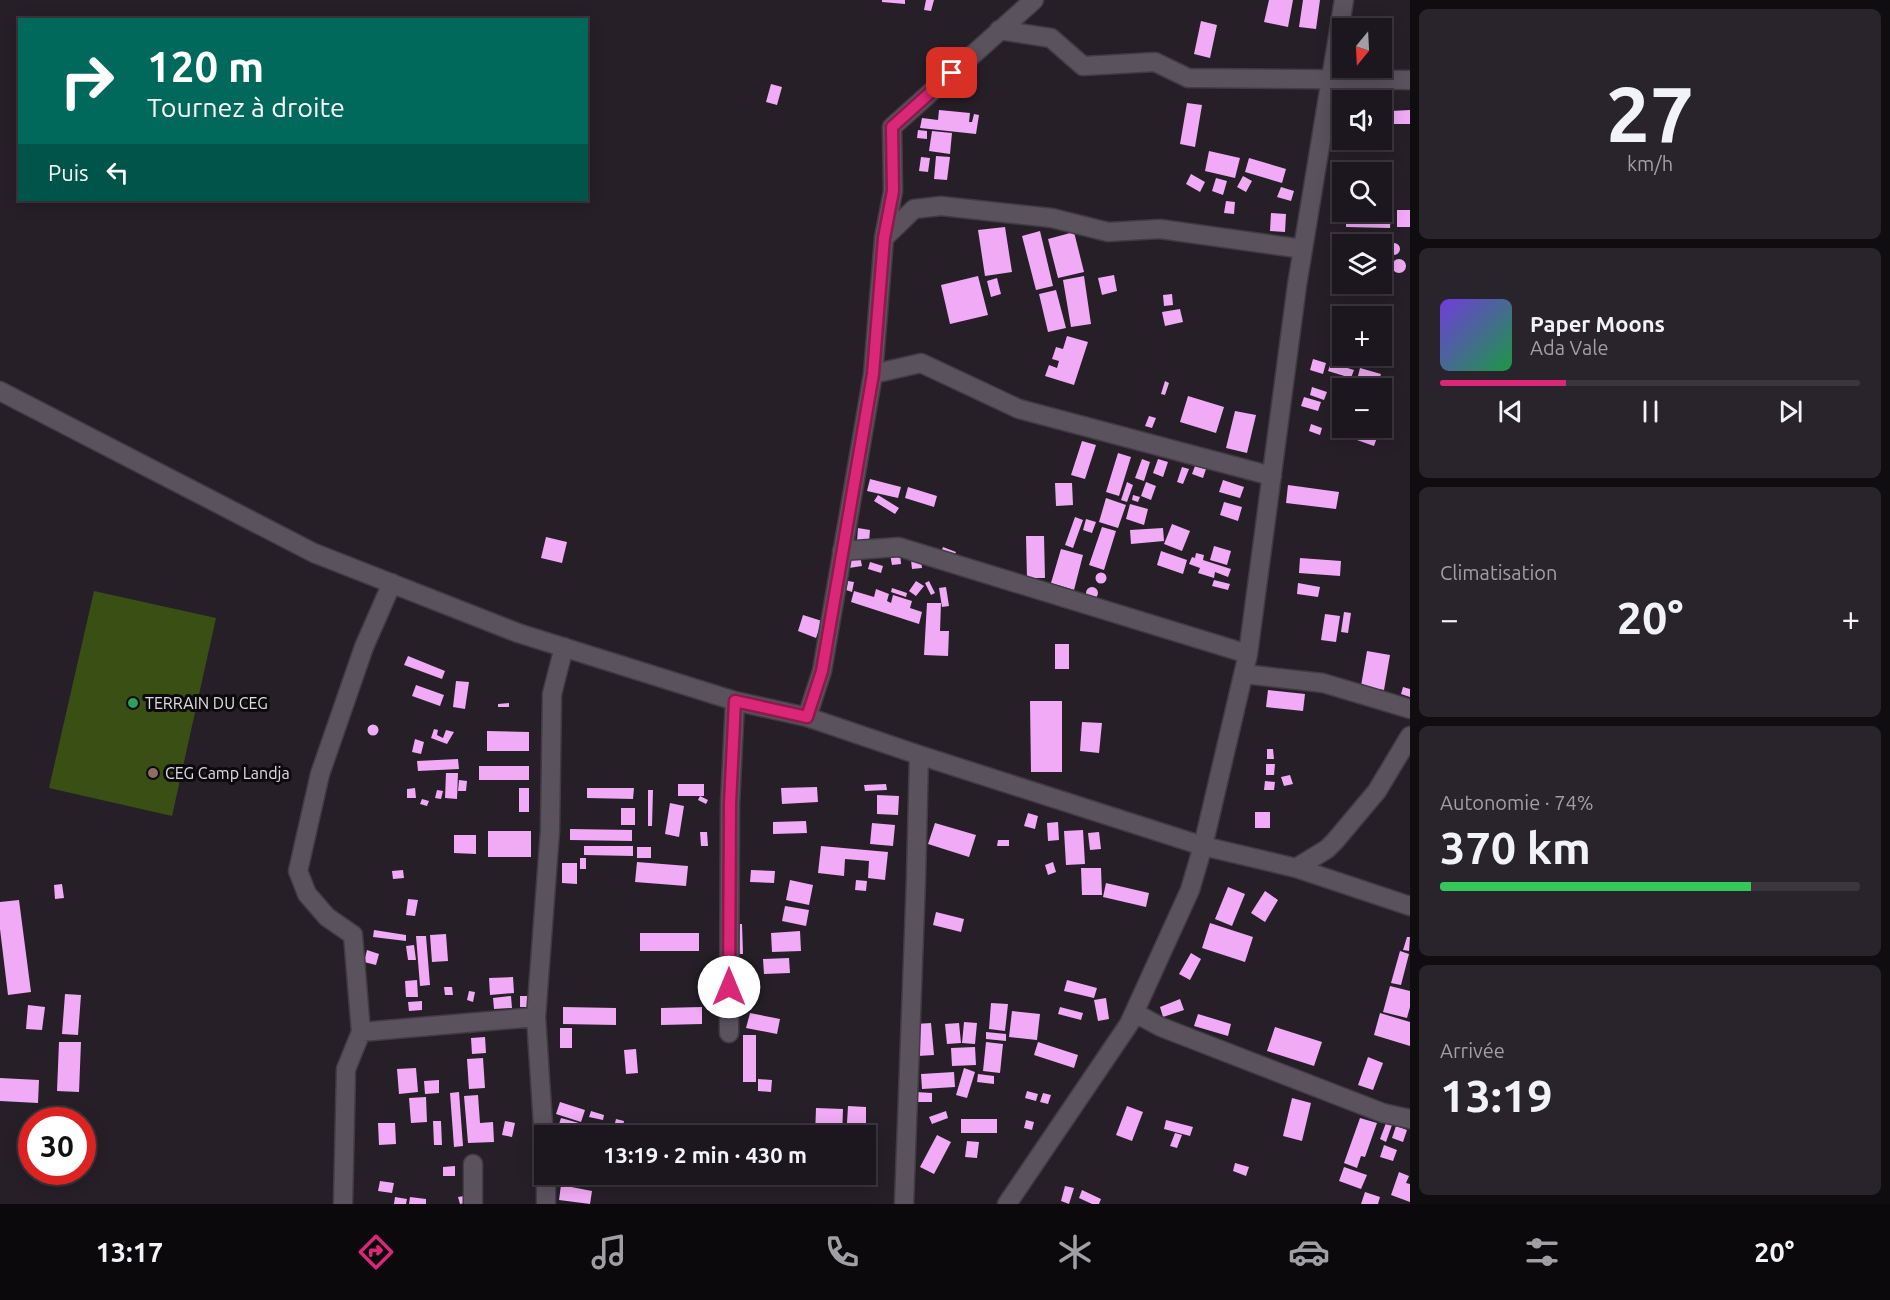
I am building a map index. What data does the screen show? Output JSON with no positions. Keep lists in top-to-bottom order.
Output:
{
  "places": ["TERRAIN DU CEG", "CEG Camp Landja"],
  "north": "bottom",
  "page": {
    "tile": [
      ["27", "km/h"],
      "Climatisation",
      ["Autonomie · 74%", "370 km"],
      ["Arrivée", "13:19"]
    ],
    "map_buttons": ["+", "−"],
    "turn": ["120 m", "Tournez à droite"],
    "then": "Puis",
    "song": ["Paper Moons", "Ada Vale"],
    "heat": ["−", "20°", "+"],
    "limit": "30",
    "trip": "13:19 · 2 min · 430 m",
    "tabs": ["13:17", "20°"]
  }
}
